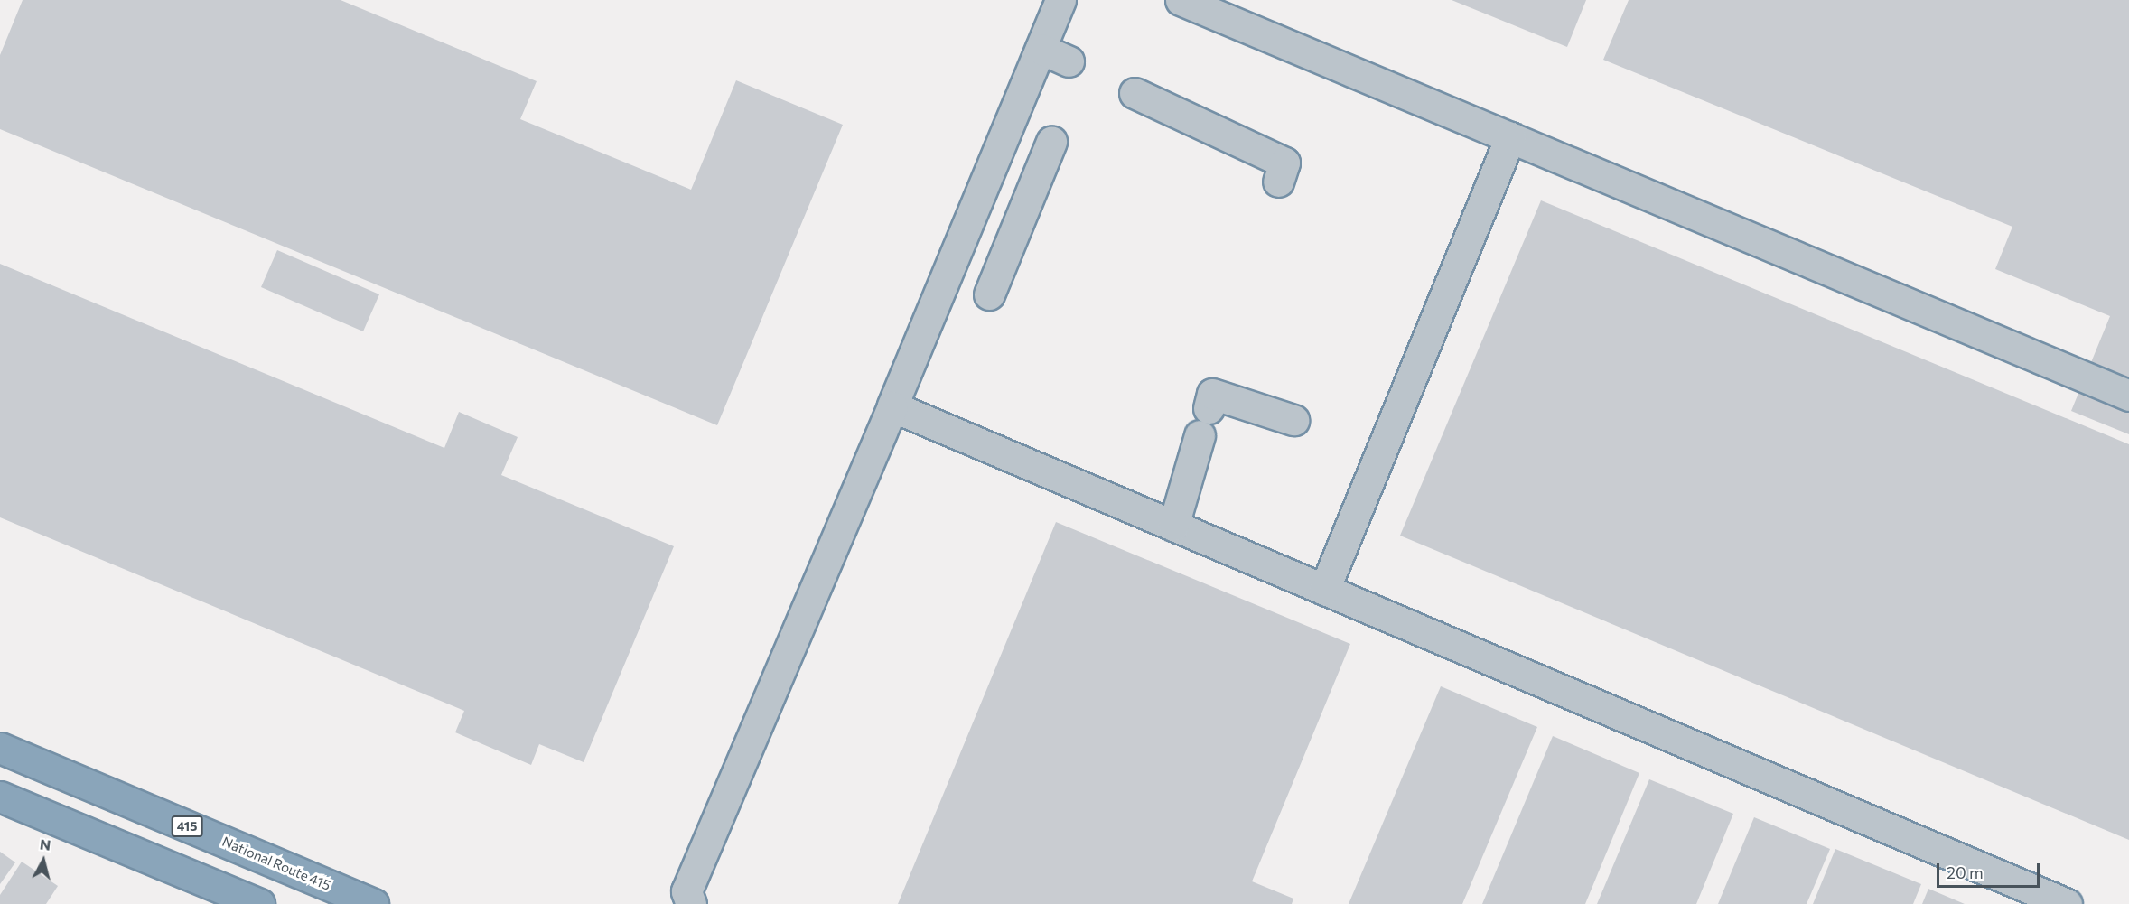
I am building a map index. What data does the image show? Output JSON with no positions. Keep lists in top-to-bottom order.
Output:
{
  "streets": {
    "highway": ["415", "National Route 415"]
  },
  "scale_bar": "20 m",
  "north": "top"
}
